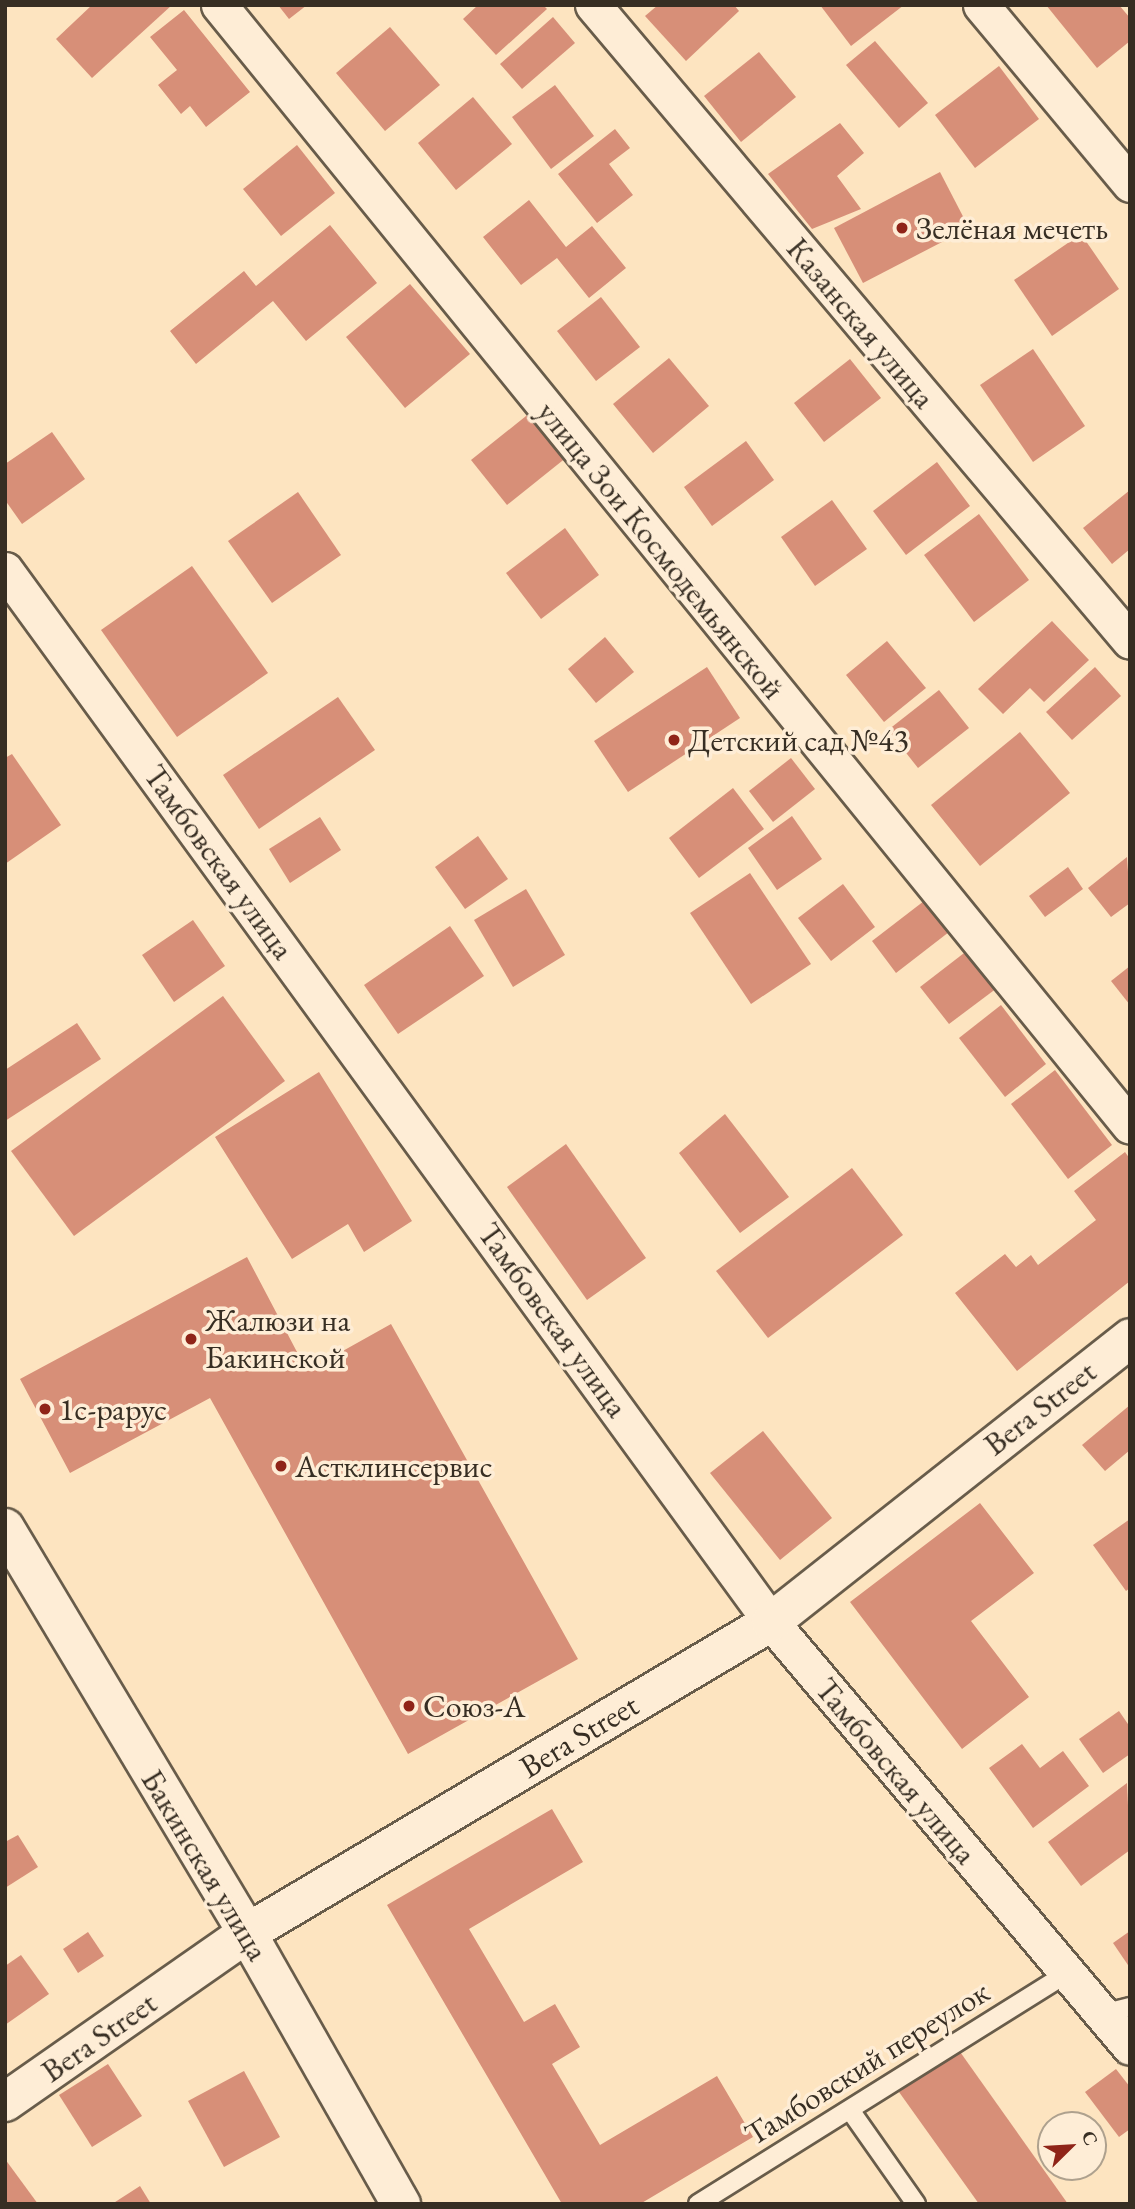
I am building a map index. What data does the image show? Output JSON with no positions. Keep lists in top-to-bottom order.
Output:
{
  "streets": {
    "main road": ["Bera Street", "Бакинская улица"],
    "street": ["Казанская улица", "улица Зои Космодемьянской", "Тамбовская улица"],
    "lane": ["Тамбовский переулок"]
  },
  "crossings": [
    ["Тамбовская улица", "Bera Street"],
    ["Тамбовская улица", "Тамбовский переулок"],
    ["Bera Street", "Бакинская улица"]
  ],
  "places": [
    "Зелёная мечеть",
    "Детский сад №43",
    "Жалюзи на Бакинской",
    "1с-рарус",
    "Астклинсервис",
    "Союз-А"
  ],
  "north": "top right"
}
